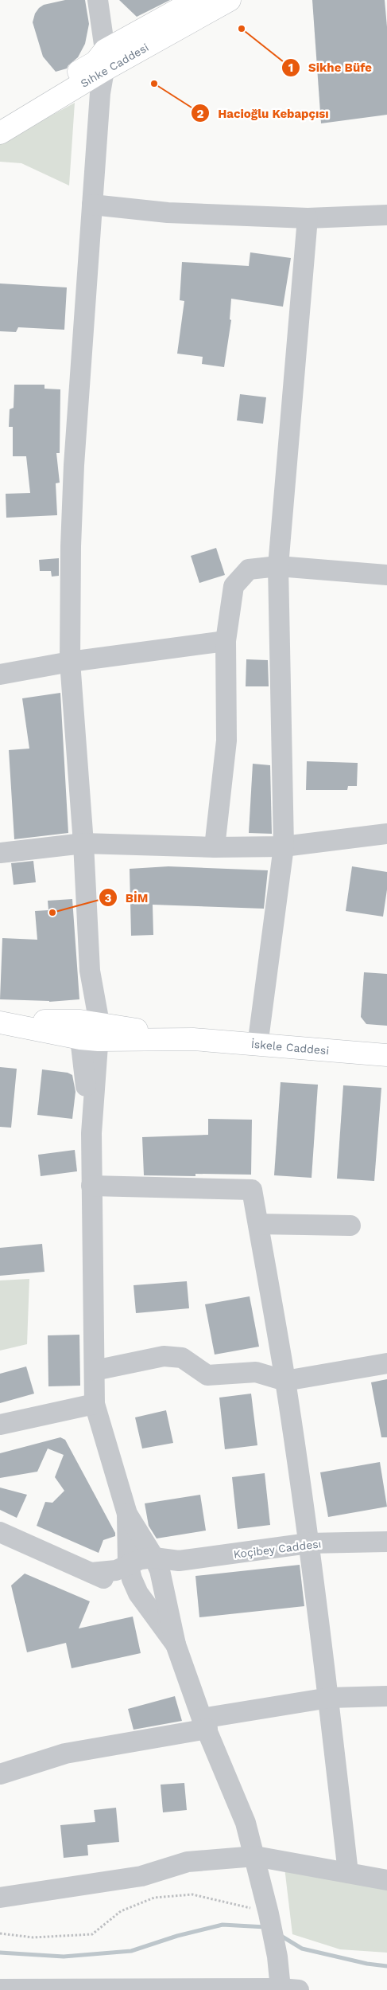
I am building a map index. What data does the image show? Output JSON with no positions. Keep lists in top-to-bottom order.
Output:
{
  "streets": {
    "main road": ["Sıhke Caddesi", "İskele Caddesi"],
    "street": ["Koçibey Caddesı"]
  },
  "places": ["Sikhe Büfe", "Hacioğlu Kebapçısı", "BİM"]
}
